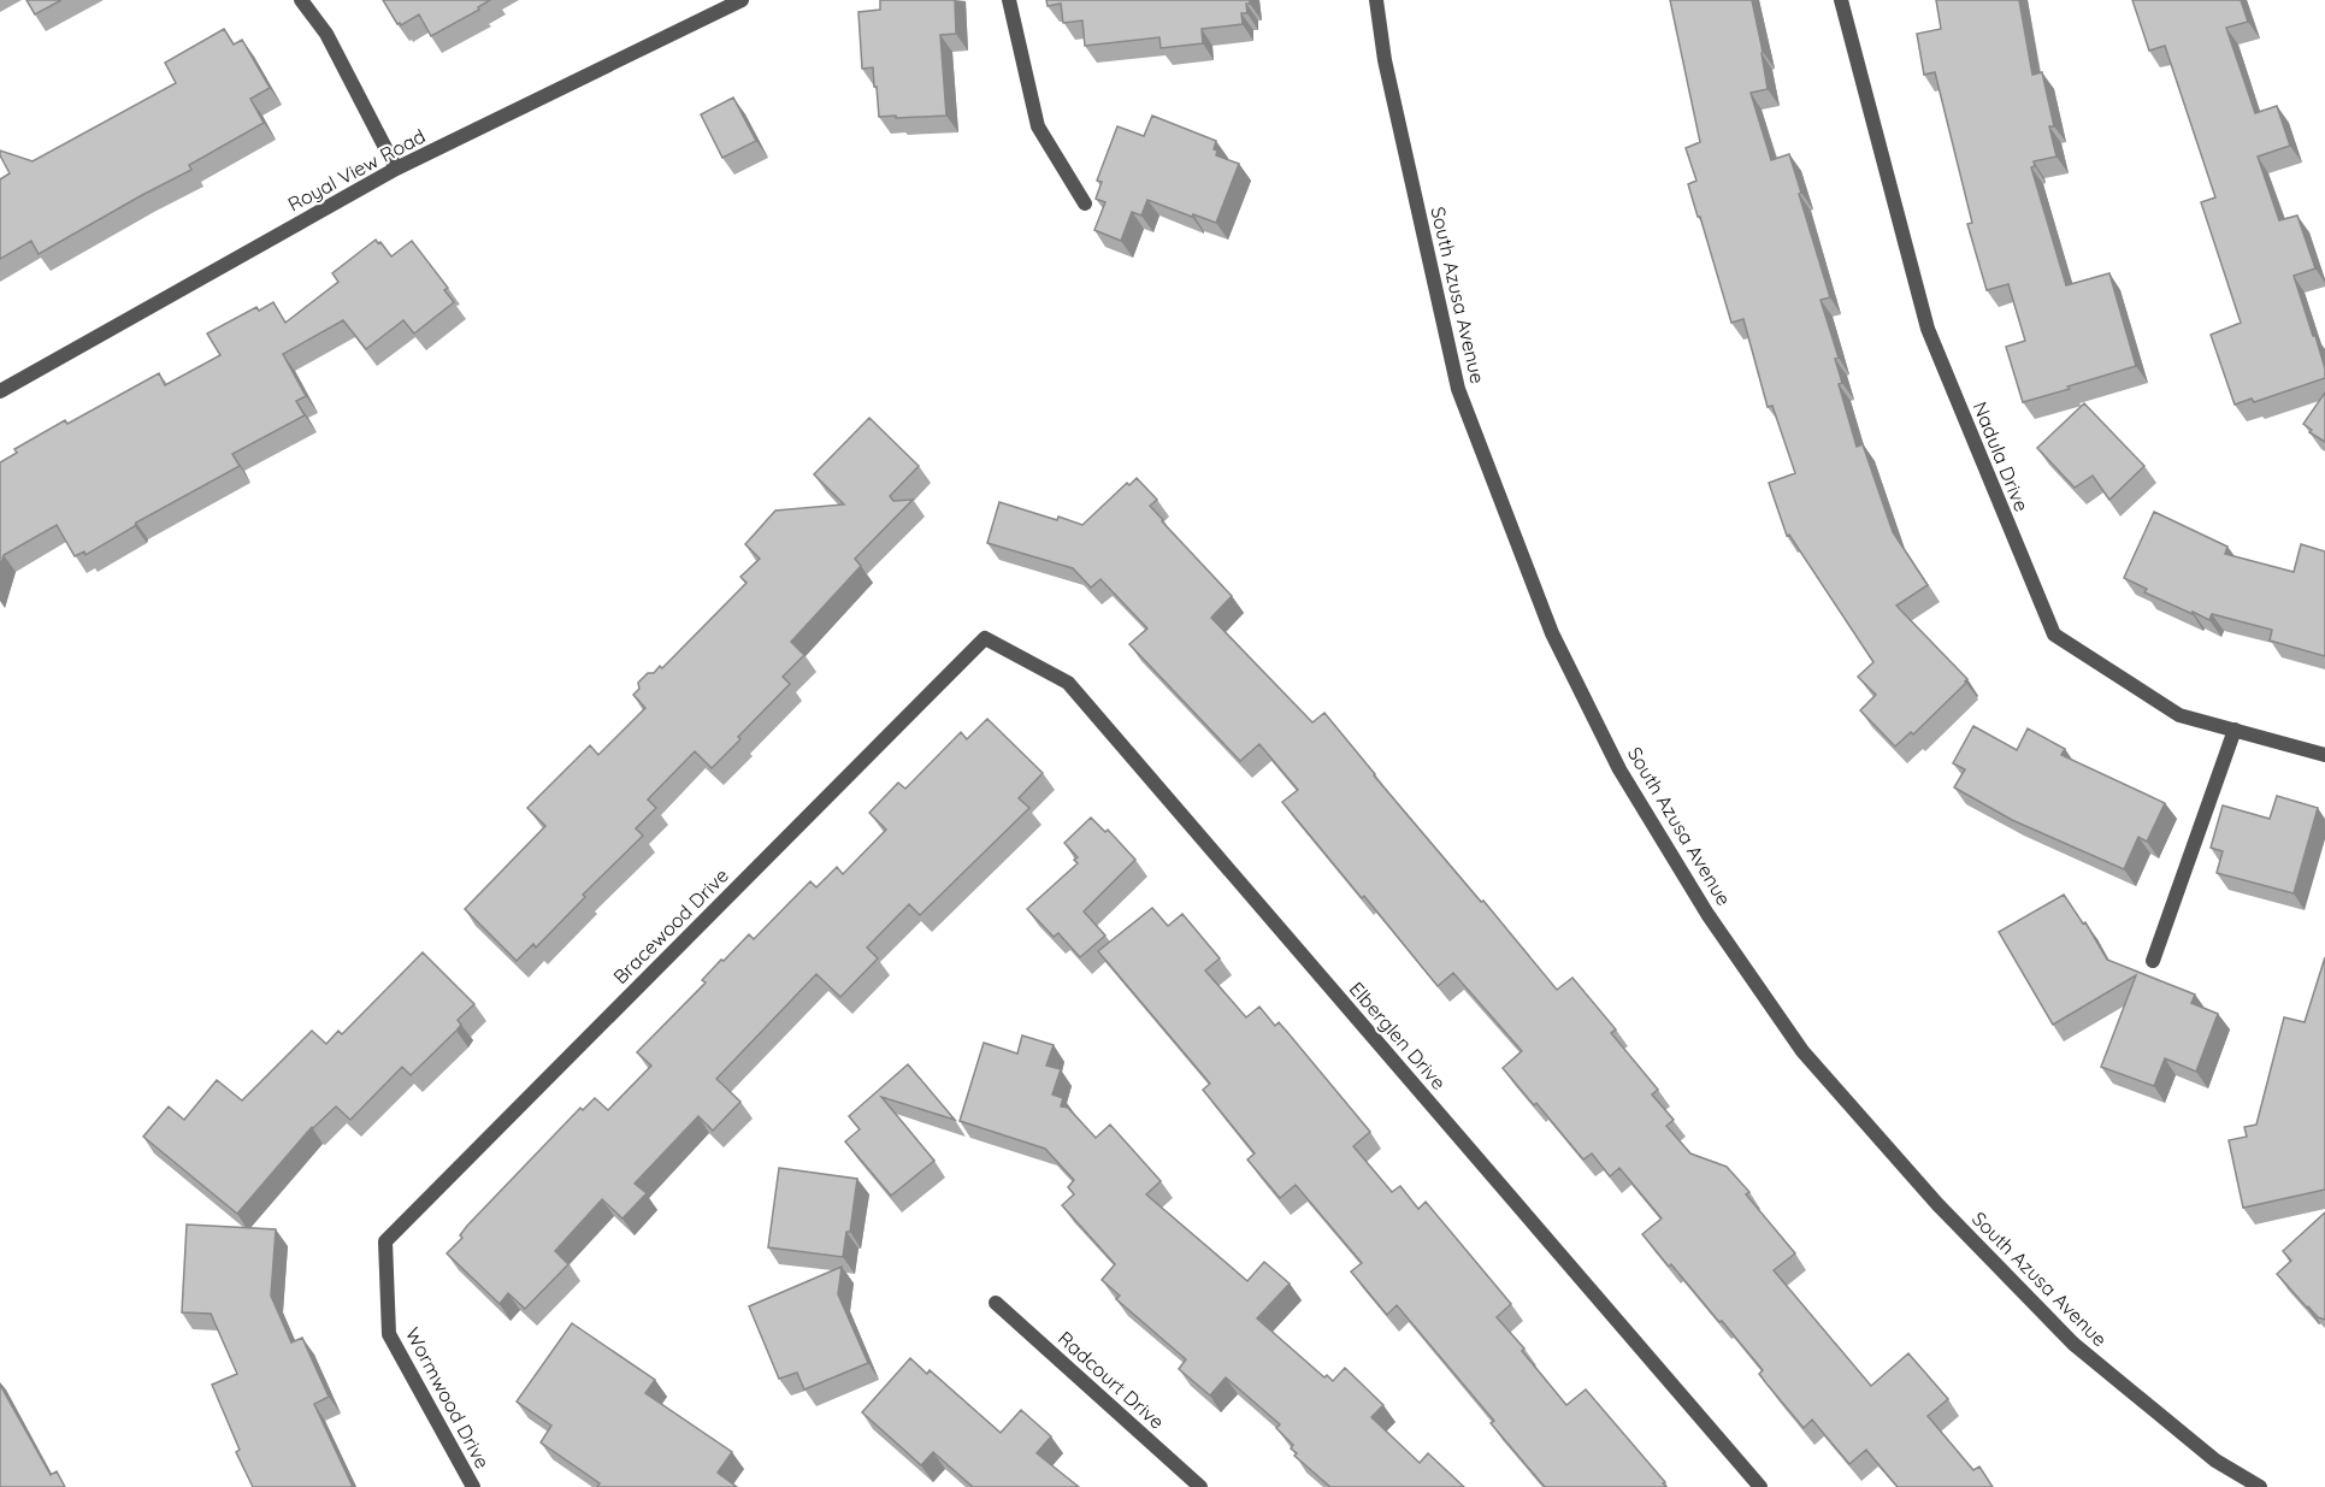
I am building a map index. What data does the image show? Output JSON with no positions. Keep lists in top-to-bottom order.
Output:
{
  "streets": {
    "street": [
      "Royal View Road",
      "South Azusa Avenue",
      "Nadula Drive",
      "Bracewood Drive",
      "Elberglen Drive",
      "Radcourt Drive",
      "Wormwood Drive"
    ]
  },
  "crossings": [
    ["Bracewood Drive", "Elberglen Drive"],
    ["Bracewood Drive", "Wormwood Drive"]
  ]
}
